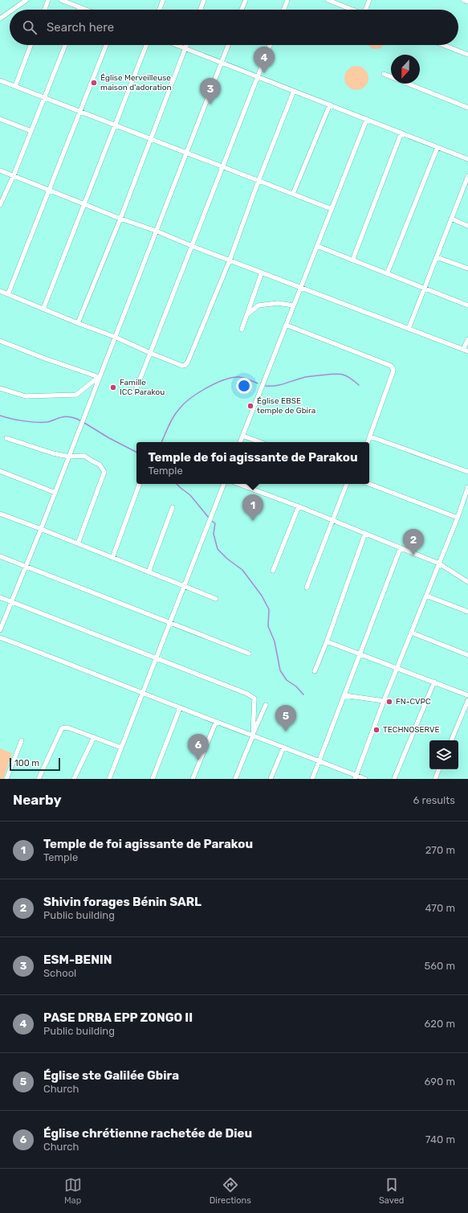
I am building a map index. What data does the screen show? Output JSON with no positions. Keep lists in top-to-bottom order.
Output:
{
  "places": [
    "Église Merveilleuse maison d'adoration",
    "Famille ICC Parakou",
    "Église EBSE temple de Gbira",
    "FN-CVPC",
    "TECHNOSERVE"
  ],
  "scale_bar": "100 m",
  "north": "bottom",
  "page": {
    "search": "Search here",
    "pins": [
      "4",
      "3",
      "1",
      "2",
      "5",
      "6"
    ],
    "popup": ["Temple de foi agissante de Parakou", "Temple"],
    "scale": "100 m",
    "heading": ["Nearby", "6 results"],
    "list": [
      {
        "mark": "1",
        "name": "Temple de foi agissante de Parakou",
        "note": "Temple",
        "value": "270 m"
      },
      {
        "mark": "2",
        "name": "Shivin forages Bénin SARL",
        "note": "Public building",
        "value": "470 m"
      },
      {
        "mark": "3",
        "name": "ESM-BENIN",
        "note": "School",
        "value": "560 m"
      },
      {
        "mark": "4",
        "name": "PASE DRBA EPP ZONGO II",
        "note": "Public building",
        "value": "620 m"
      },
      {
        "mark": "5",
        "name": "Église ste Galilée Gbira",
        "note": "Church",
        "value": "690 m"
      },
      {
        "mark": "6",
        "name": "Église chrétienne rachetée de Dieu",
        "note": "Church",
        "value": "740 m"
      }
    ],
    "nav": ["Map", "Directions", "Saved"]
  }
}
